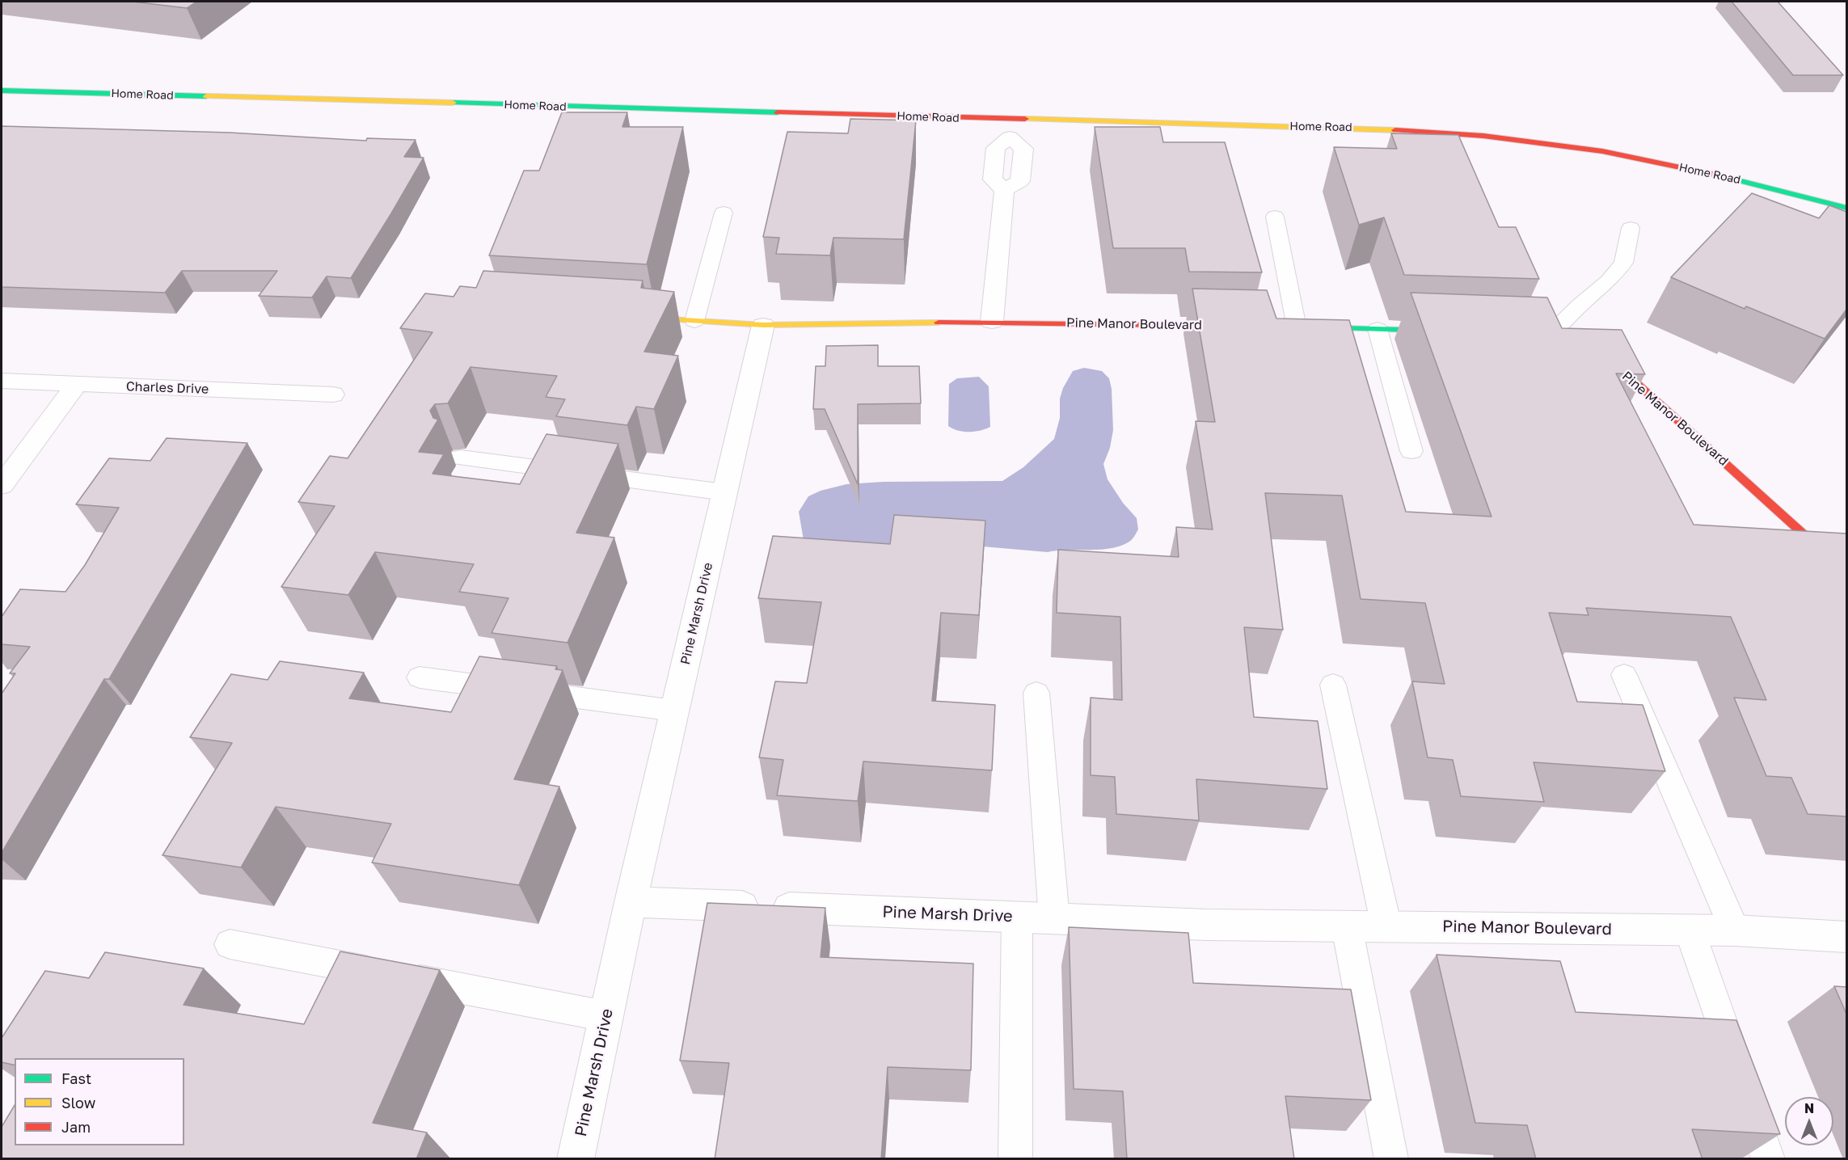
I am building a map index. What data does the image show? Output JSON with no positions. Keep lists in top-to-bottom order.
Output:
{
  "streets": {
    "street": [
      "Home Road",
      "Pine Manor Boulevard",
      "Charles Drive",
      "Pine Marsh Drive"
    ]
  },
  "crossings": [
    ["Pine Manor Boulevard", "Pine Marsh Drive"]
  ],
  "legend": ["Fast", "Slow", "Jam"],
  "north": "top"
}
